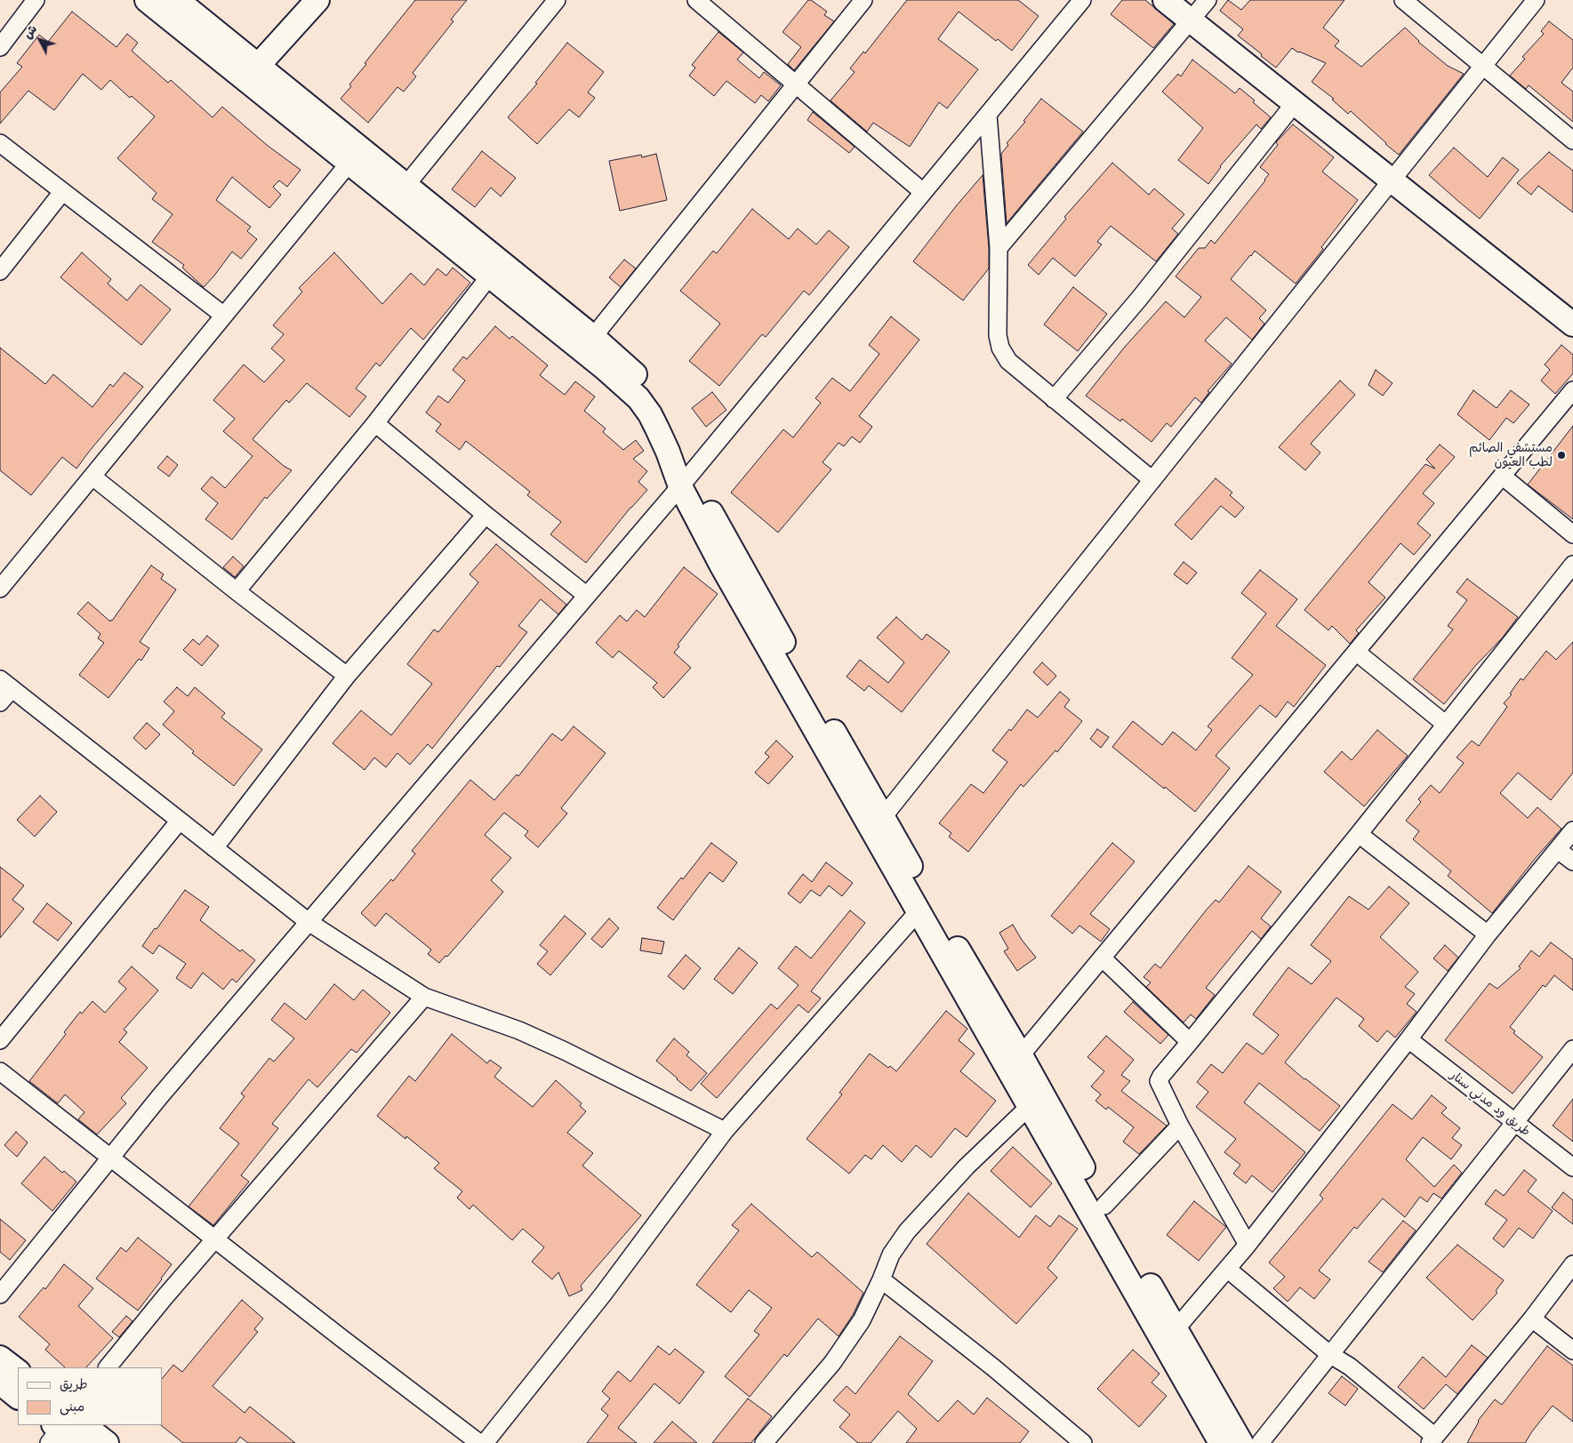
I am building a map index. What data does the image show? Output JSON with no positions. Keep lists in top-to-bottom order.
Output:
{
  "streets": {
    "street": ["طريق ود مدني سنار"]
  },
  "places": ["مستشفي الصائم لطب العيون"],
  "legend": ["طريق", "مبنى"],
  "north": "top left"
}
